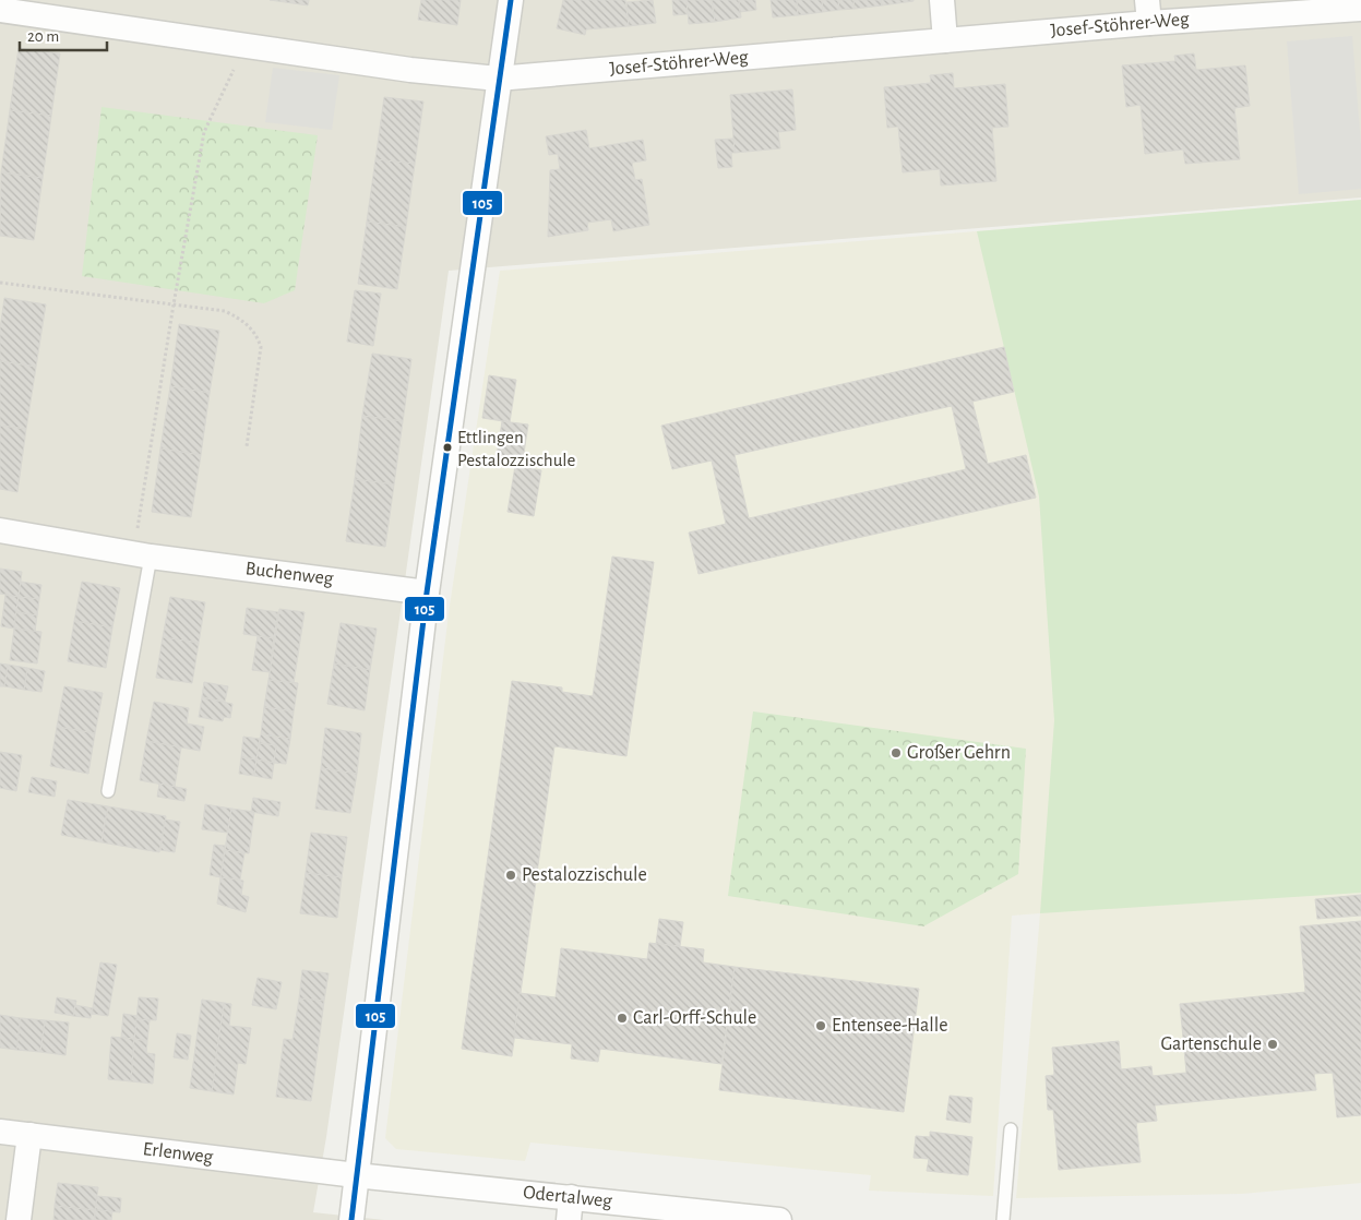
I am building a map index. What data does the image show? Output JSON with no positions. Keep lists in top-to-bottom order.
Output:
{
  "streets": {
    "street": [
      "Josef-Stöhrer-Weg",
      "Buchenweg",
      "Erlenweg",
      "Odertalweg"
    ]
  },
  "crossings": [
    ["Erlenweg", "Odertalweg"]
  ],
  "places": [
    "Ettlingen Pestalozzischule",
    "Großer Gehrn",
    "Pestalozzischule",
    "Carl-Orff-Schule",
    "Entensee-Halle",
    "Gartenschule"
  ],
  "lines": ["transit line 105"],
  "scale_bar": "20 m"
}
